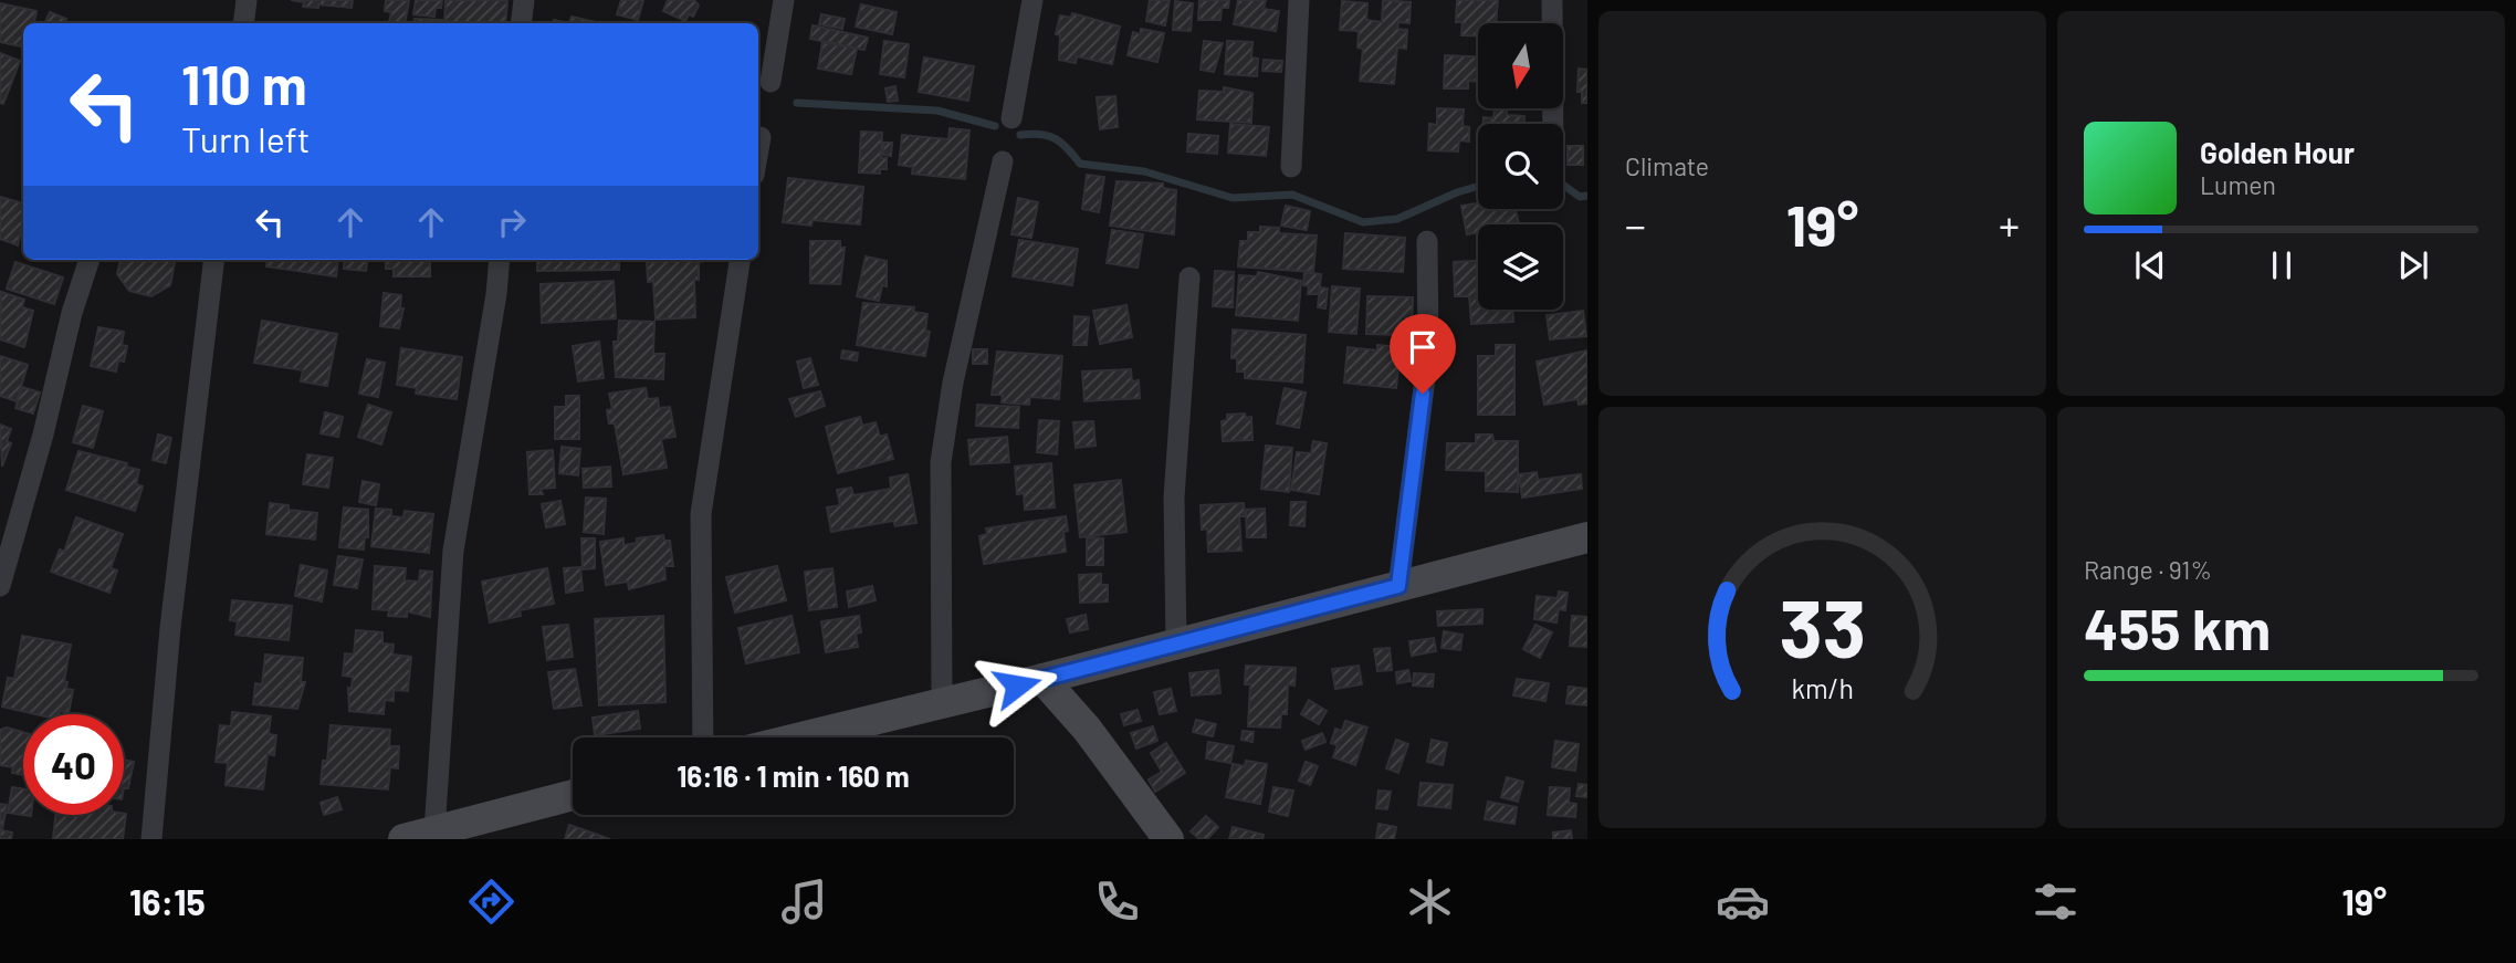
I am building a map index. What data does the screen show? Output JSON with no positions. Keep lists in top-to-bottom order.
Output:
{
  "north": "bottom",
  "page": {
    "tile": [
      "Climate",
      ["Range · 91%", "455 km"]
    ],
    "turn": ["110 m", "Turn left"],
    "song": ["Golden Hour", "Lumen"],
    "heat": ["−", "19°", "+"],
    "limit": "40",
    "trip": "16:16 · 1 min · 160 m",
    "tabs": ["16:15", "19°"],
    "gauge": ["33", "km/h"]
  }
}
